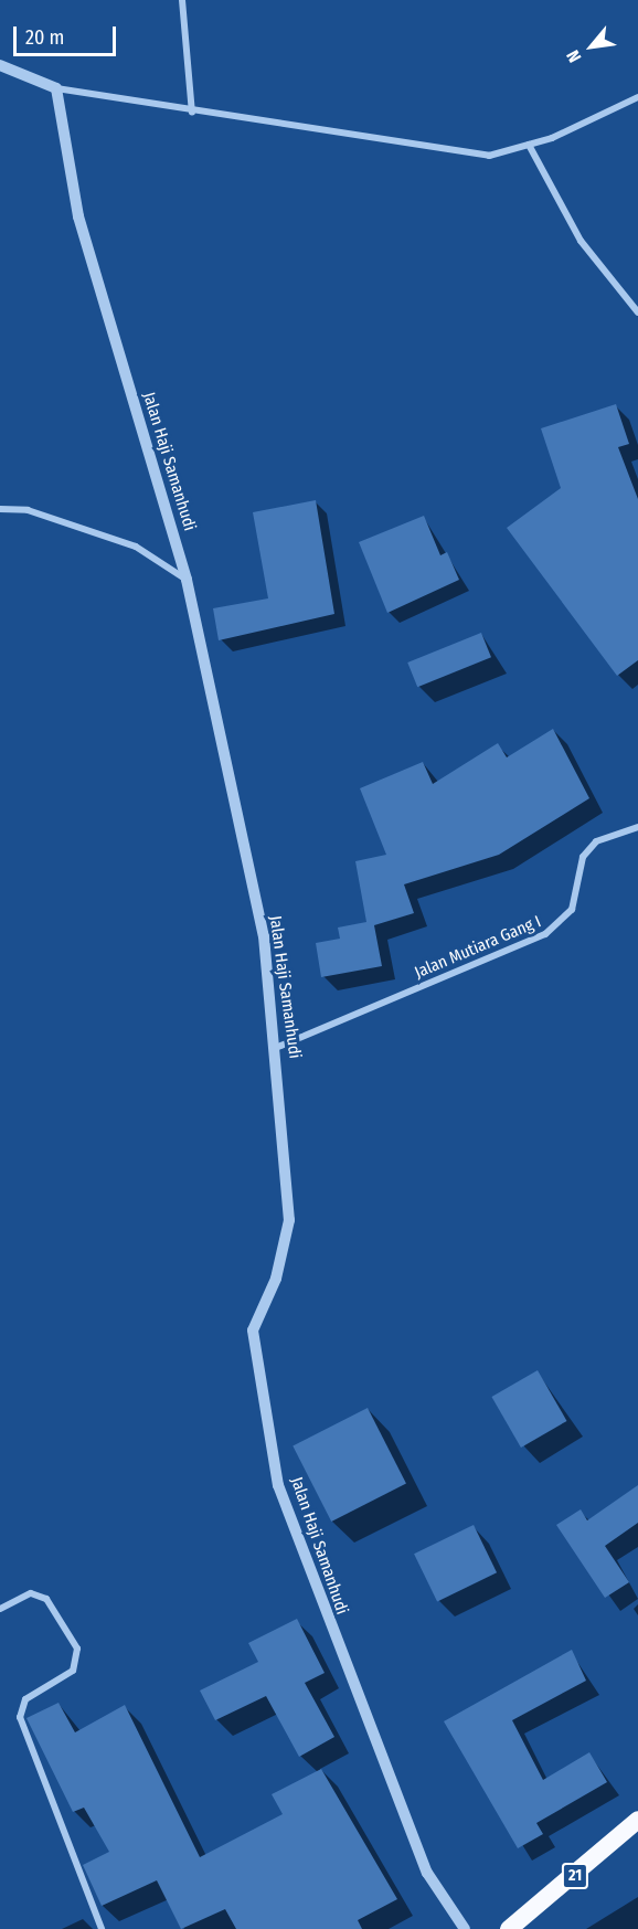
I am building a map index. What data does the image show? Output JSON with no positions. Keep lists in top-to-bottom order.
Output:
{
  "streets": {
    "highway": ["21"],
    "street": ["Jalan Haji Samanhudi", "Jalan Mutiara Gang I"]
  },
  "crossings": [
    ["Jalan Haji Samanhudi", "Jalan Mutiara Gang I"]
  ],
  "scale_bar": "20 m",
  "north": "bottom left"
}
